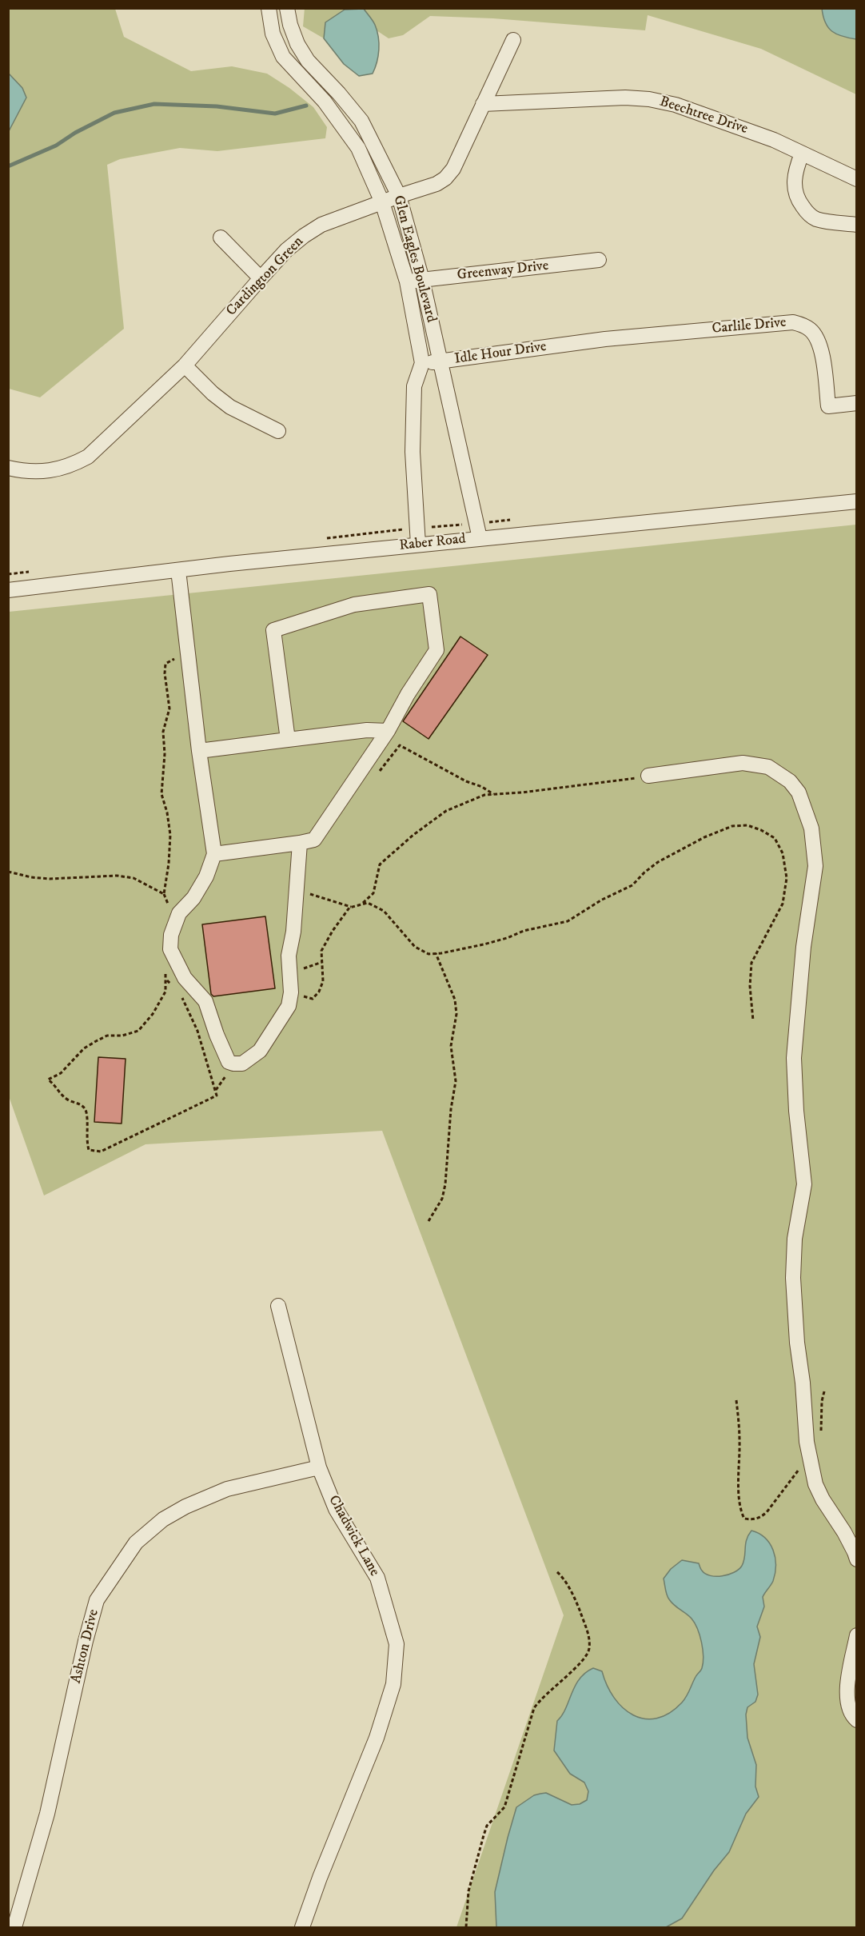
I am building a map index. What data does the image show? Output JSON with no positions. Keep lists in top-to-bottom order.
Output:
{
  "streets": {
    "street": [
      "Beechtree Drive",
      "Glen Eagles Boulevard",
      "Greenway Drive",
      "Cardington Green",
      "Carlile Drive",
      "Idle Hour Drive",
      "Raber Road",
      "Chadwick Lane",
      "Ashton Drive"
    ]
  },
  "crossings": [
    ["Beechtree Drive", "Cardington Green"],
    ["Glen Eagles Boulevard", "Greenway Drive"],
    ["Glen Eagles Boulevard", "Cardington Green"],
    ["Glen Eagles Boulevard", "Idle Hour Drive"],
    ["Glen Eagles Boulevard", "Raber Road"],
    ["Carlile Drive", "Idle Hour Drive"],
    ["Chadwick Lane", "Ashton Drive"]
  ]
}
